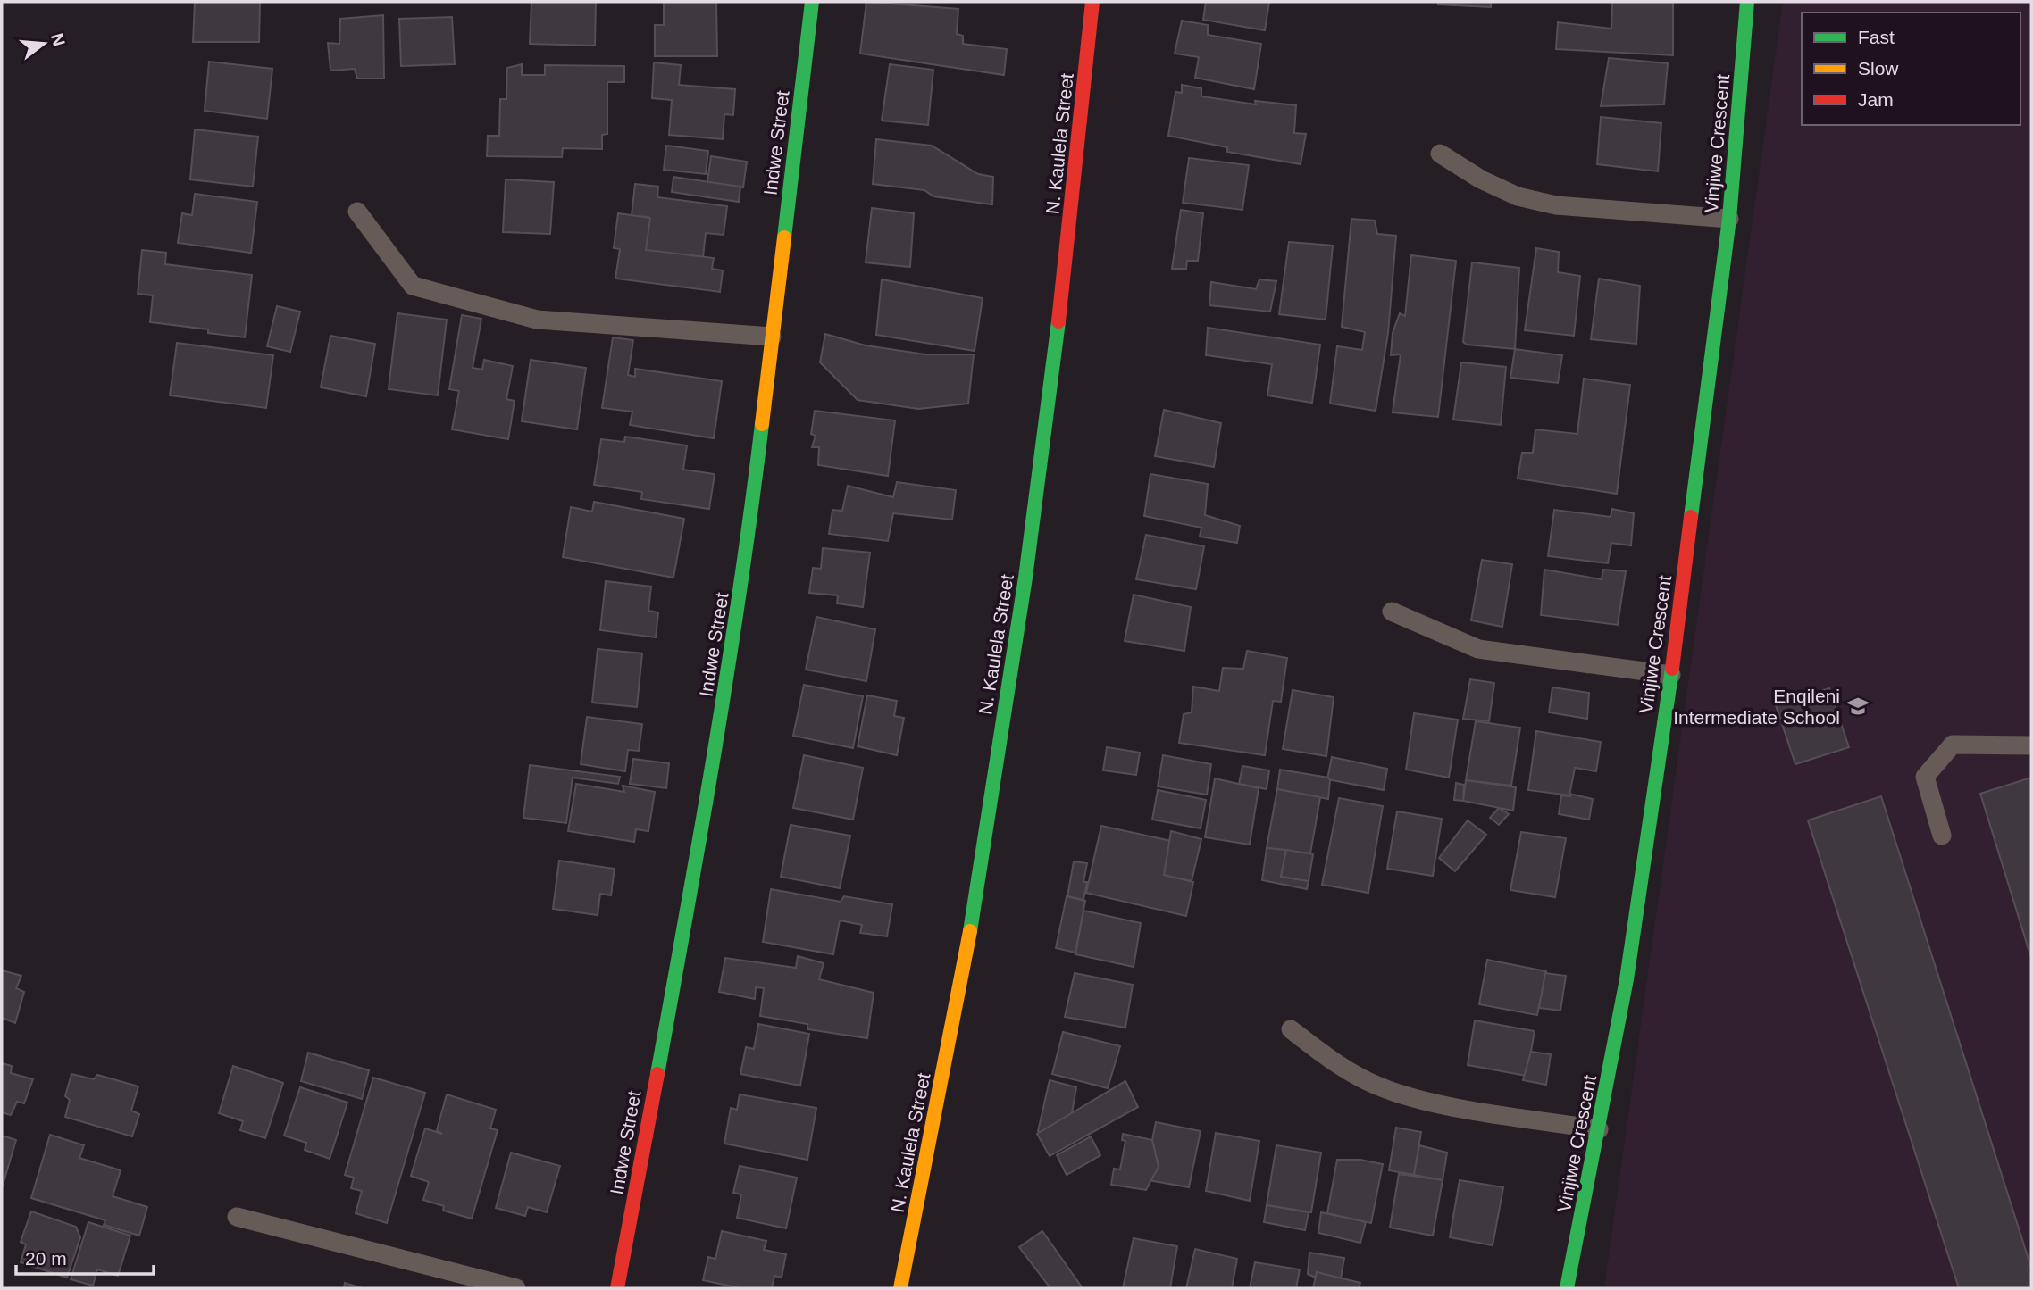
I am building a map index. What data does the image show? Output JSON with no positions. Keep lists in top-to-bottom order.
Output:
{
  "streets": {
    "street": ["Indwe Street", "N. Kaulela Street", "Vinjiwe Crescent"]
  },
  "places": {
    "school or university": ["Enqileni Intermediate School"]
  },
  "legend": ["Fast", "Slow", "Jam"],
  "scale_bar": "20 m",
  "north": "right"
}
